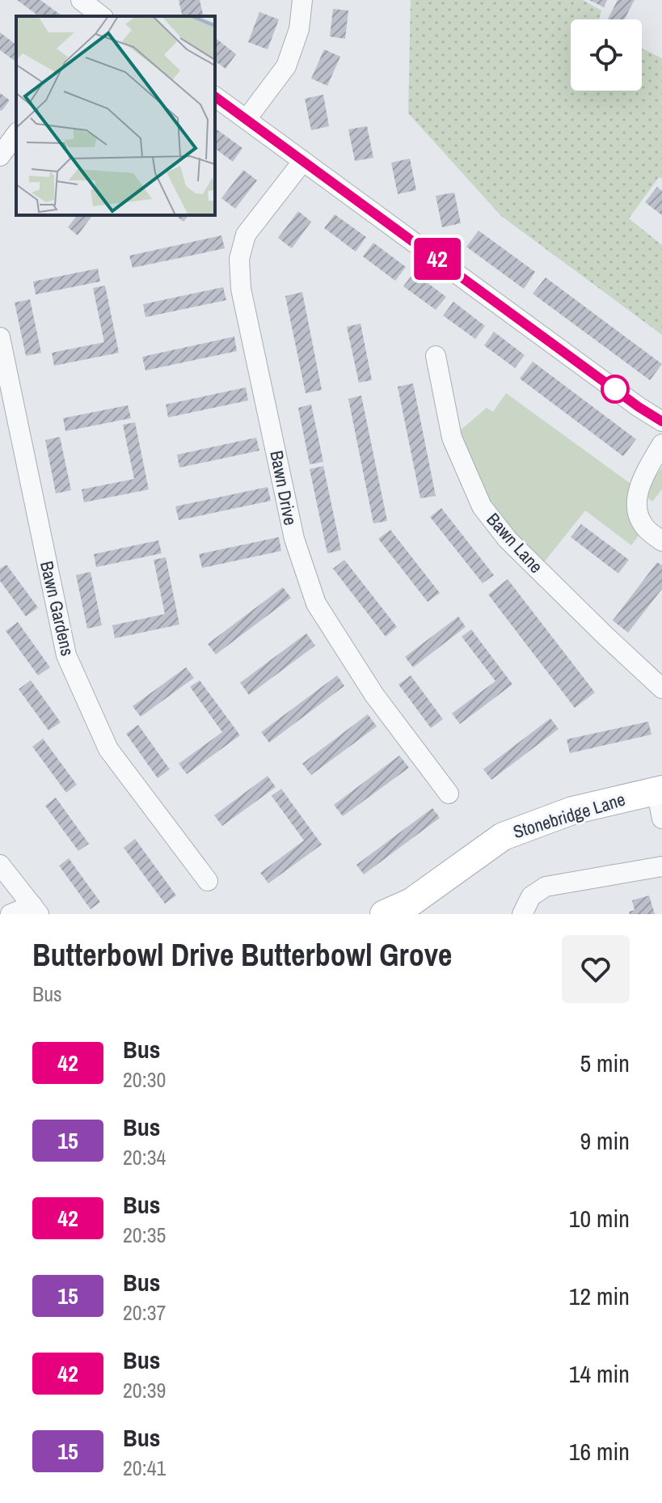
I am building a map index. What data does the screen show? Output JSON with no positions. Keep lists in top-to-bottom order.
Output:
{
  "streets": {
    "street": [
      "Bawn Drive",
      "Bawn Lane",
      "Bawn Gardens",
      "Stonebridge Lane"
    ]
  },
  "lines": ["bus line 42"],
  "page": {
    "on_map": "42",
    "heading": ["Butterbowl Drive Butterbowl Grove", "Bus"],
    "list": [
      {
        "mark": "42",
        "name": "Bus",
        "note": "20:30",
        "value": "5 min"
      },
      {
        "mark": "15",
        "name": "Bus",
        "note": "20:34",
        "value": "9 min"
      },
      {
        "mark": "42",
        "name": "Bus",
        "note": "20:35",
        "value": "10 min"
      },
      {
        "mark": "15",
        "name": "Bus",
        "note": "20:37",
        "value": "12 min"
      },
      {
        "mark": "42",
        "name": "Bus",
        "note": "20:39",
        "value": "14 min"
      },
      {
        "mark": "15",
        "name": "Bus",
        "note": "20:41",
        "value": "16 min"
      }
    ]
  }
}
